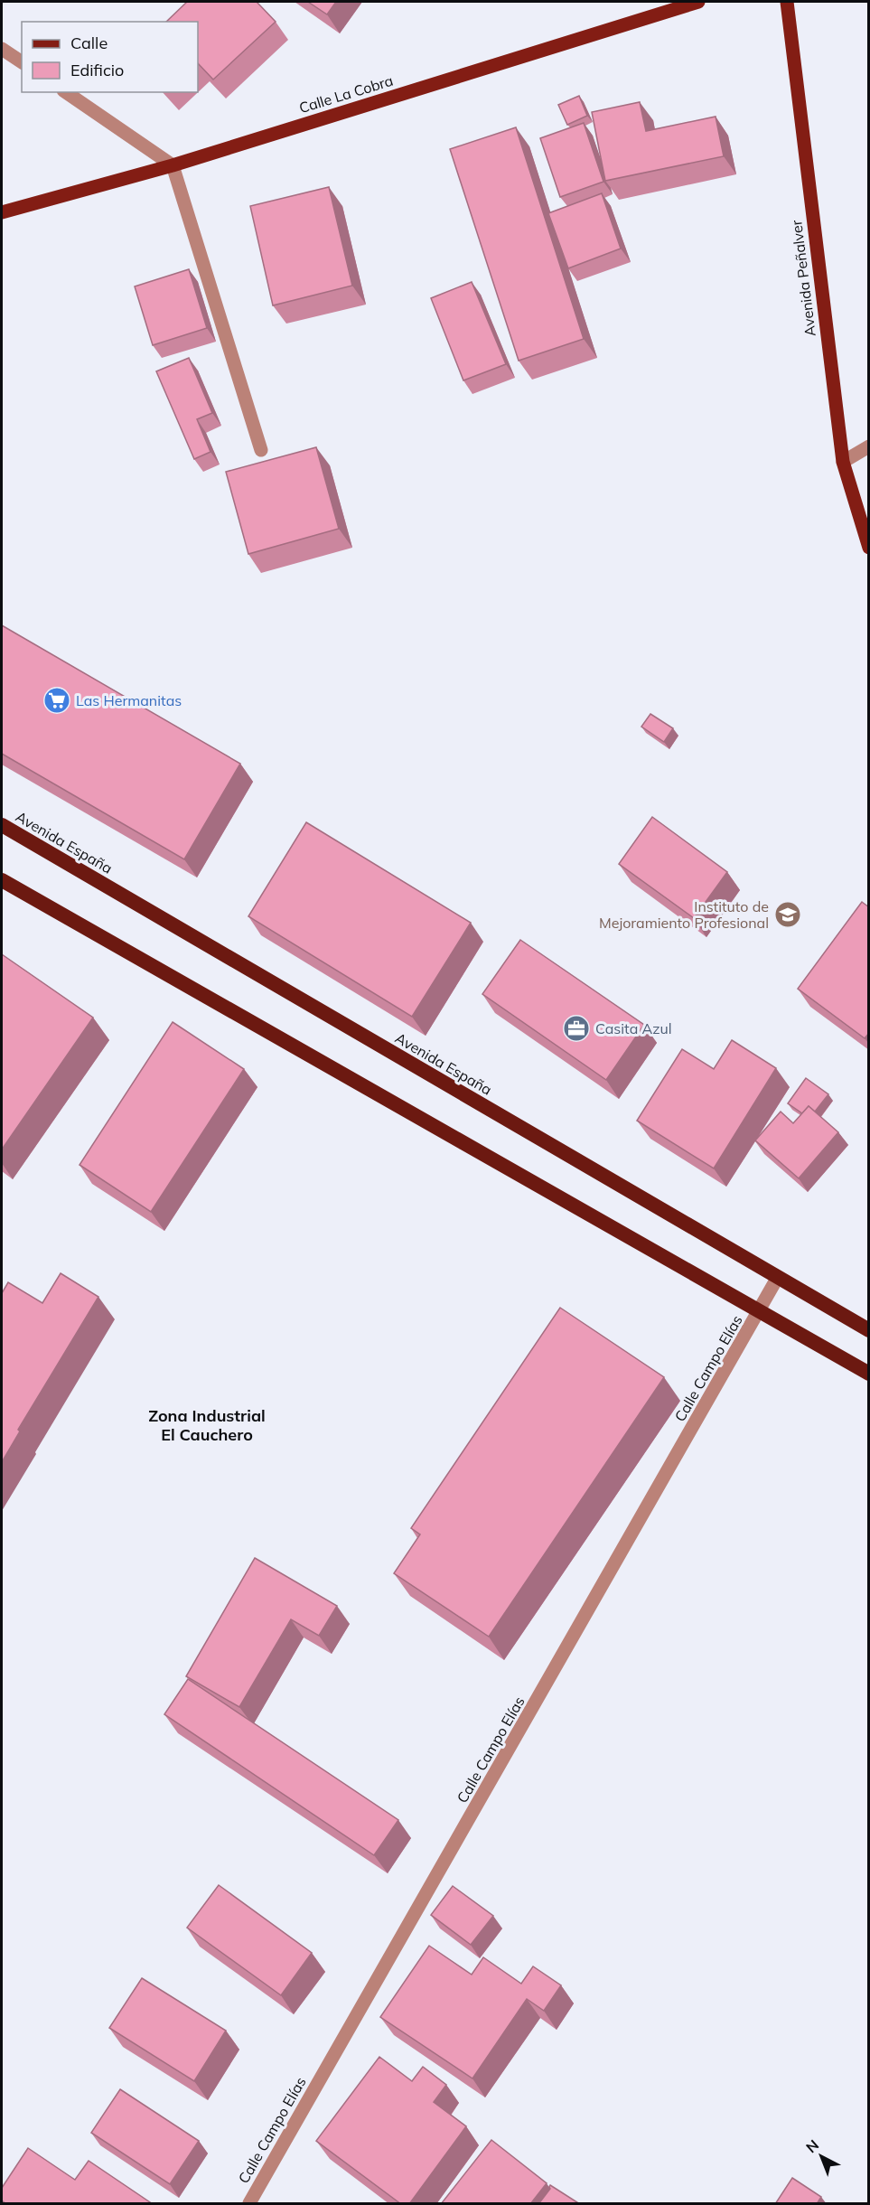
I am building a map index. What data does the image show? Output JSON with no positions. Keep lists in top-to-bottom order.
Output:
{
  "streets": {
    "highway": ["Avenida España"],
    "main road": ["Calle La Cobra", "Avenida Peñalver"],
    "street": ["Calle Campo Elías"]
  },
  "crossings": [
    ["Avenida España", "Calle Campo Elías"]
  ],
  "districts": ["Zona Industrial El Cauchero"],
  "places": {
    "supermarket": ["Las Hermanitas"],
    "school or university": ["Instituto de Mejoramiento Profesional"],
    "office": ["Casita Azul"]
  },
  "legend": ["Calle", "Edificio"],
  "north": "top left"
}
